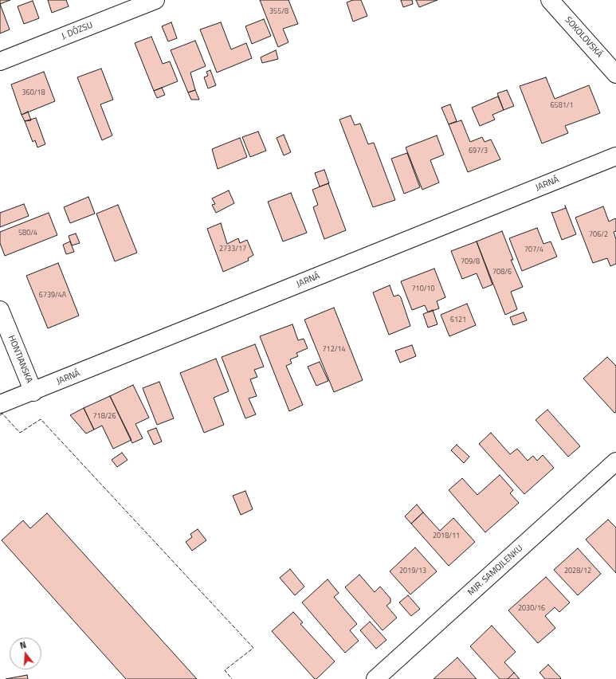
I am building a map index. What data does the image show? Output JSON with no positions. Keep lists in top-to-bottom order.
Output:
{
  "streets": {
    "street": [
      "J. DÓZSU",
      "SOKOLOVSKÁ",
      "JARNÁ",
      "HONTIANSKA",
      "MJR. SAMOJLENKU"
    ]
  },
  "crossings": [
    ["JARNÁ", "HONTIANSKA"]
  ],
  "house_numbers": [
    "355/8",
    "360/18",
    "6581/1",
    "697/3",
    "580/4",
    "706/2",
    "2733/17",
    "707/4",
    "709/8",
    "708/6",
    "710/10",
    "6739/4A",
    "6121",
    "712/14",
    "718/26",
    "2018/11",
    "2019/13",
    "2028/12",
    "2030/16"
  ],
  "north": "top"
}
